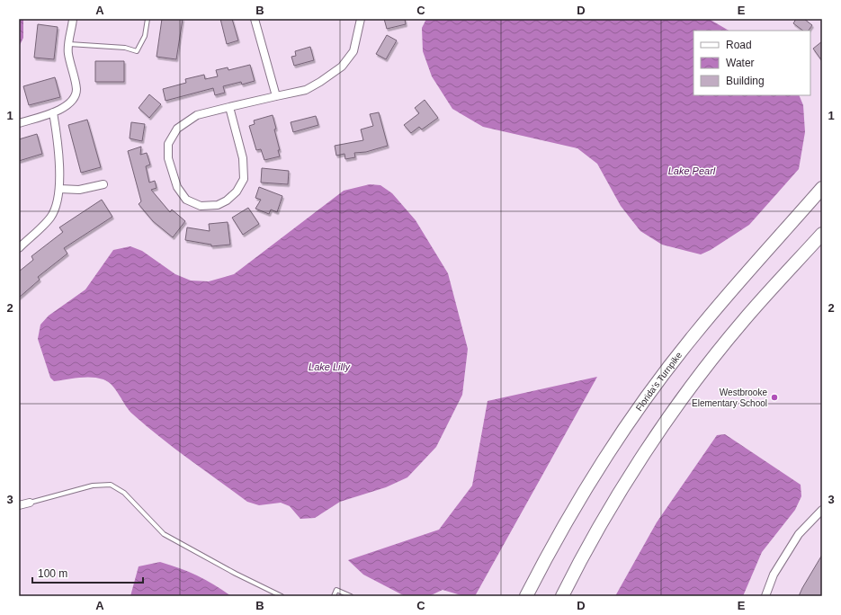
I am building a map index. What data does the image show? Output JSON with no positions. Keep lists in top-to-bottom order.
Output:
{
  "streets": {
    "highway": ["Florida's Turnpike"]
  },
  "water": ["Lake Pearl", "Lake Lilly"],
  "places": ["Westbrooke Elementary School"],
  "legend": ["Road", "Water", "Building"],
  "scale_bar": "100 m",
  "grid": {
    "columns": [
      "A",
      "B",
      "C",
      "D",
      "E"
    ],
    "rows": ["1", "2", "3"]
  }
}
